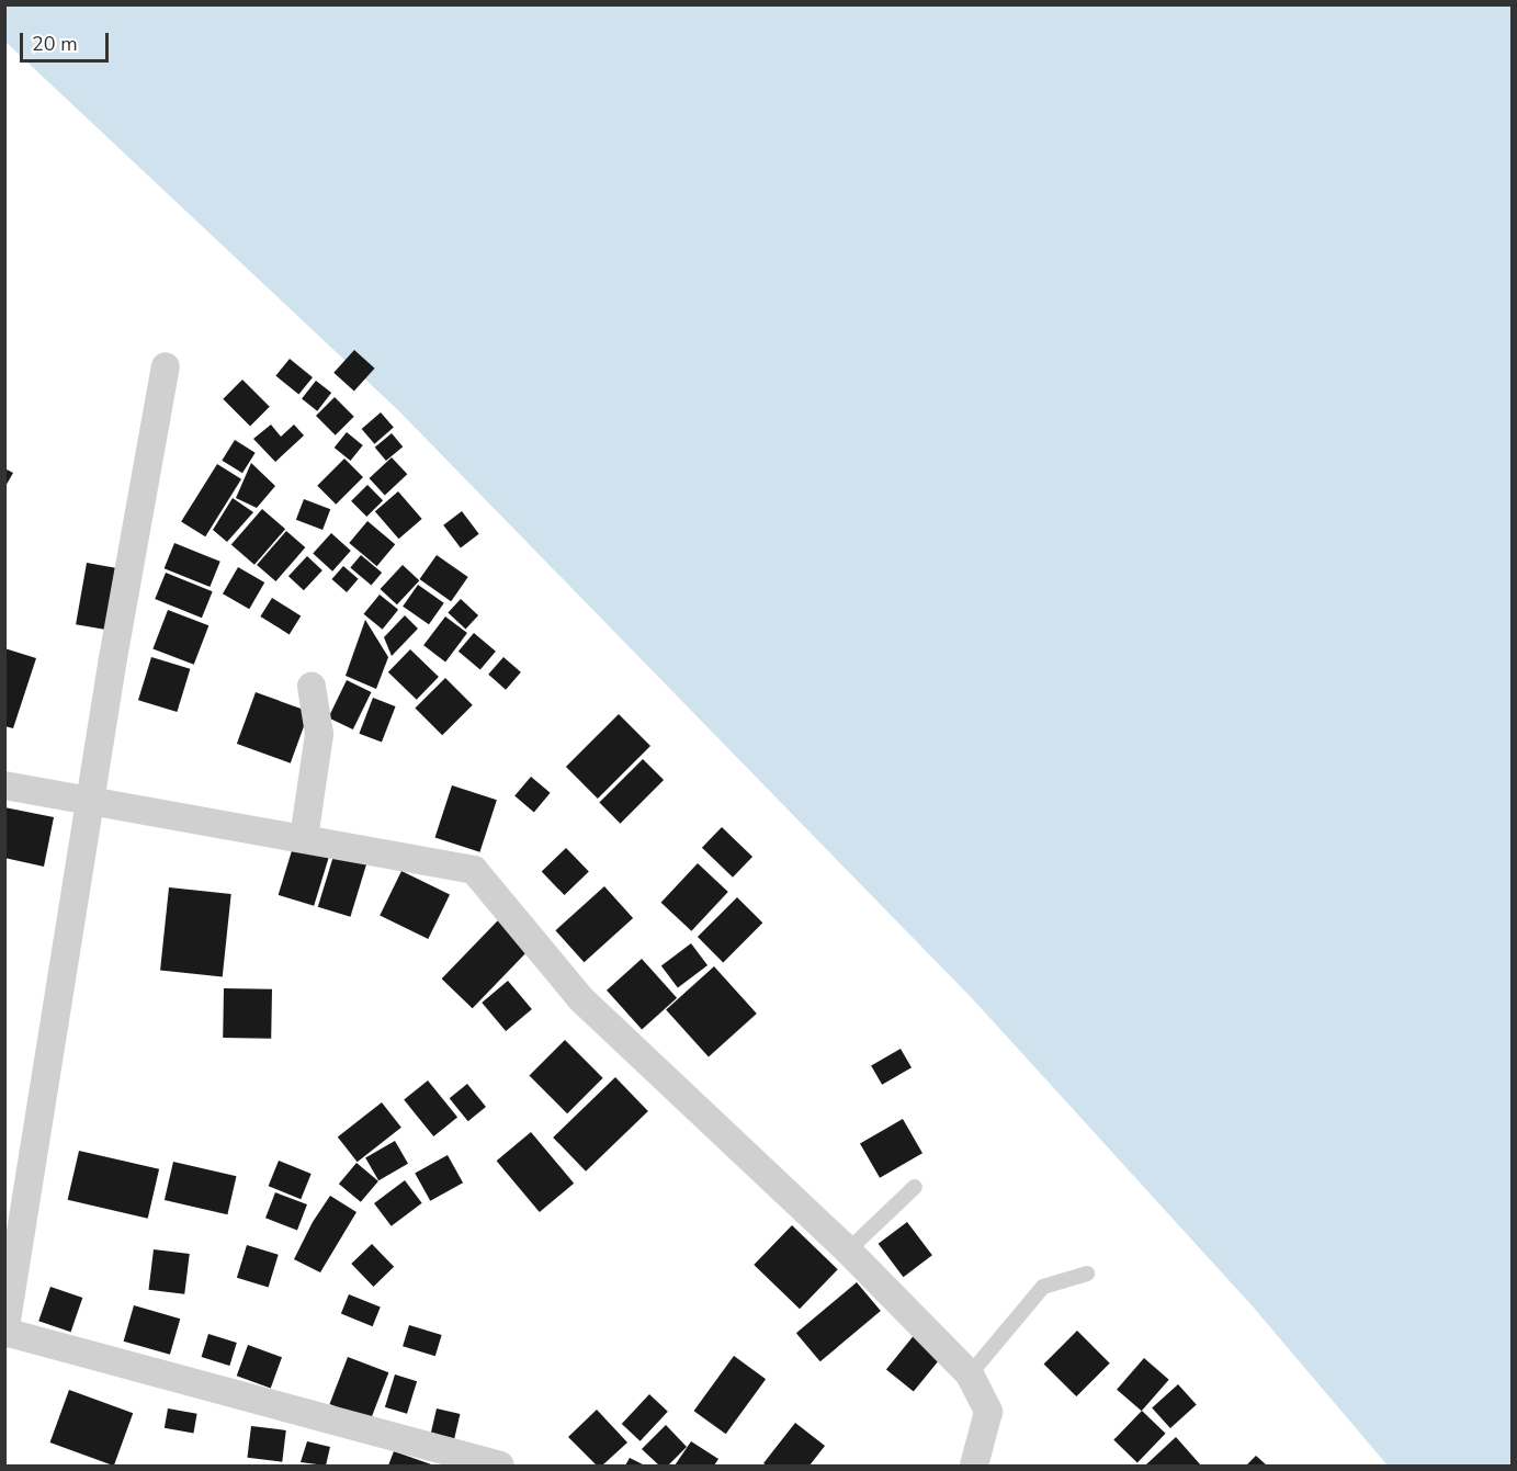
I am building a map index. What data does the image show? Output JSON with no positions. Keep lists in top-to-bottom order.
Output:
{
  "scale_bar": "20 m"
}
